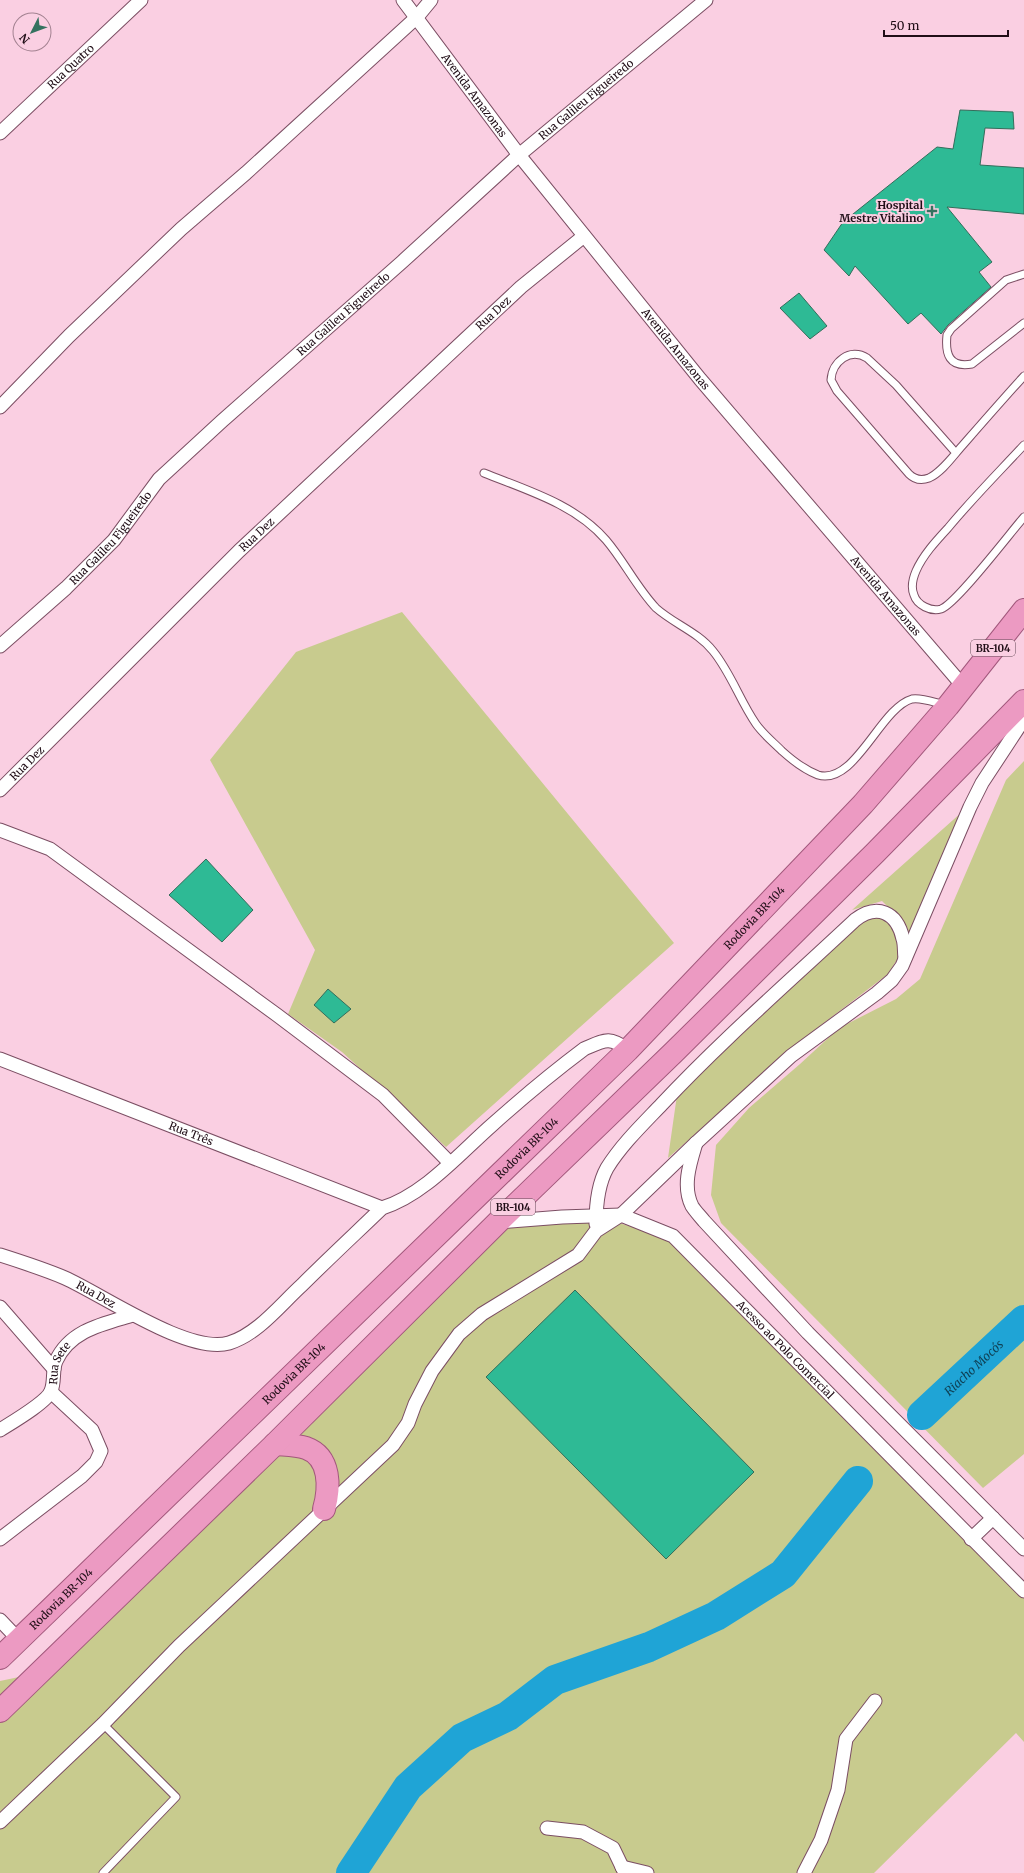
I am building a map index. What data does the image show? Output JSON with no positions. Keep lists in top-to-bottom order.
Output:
{
  "streets": {
    "highway": ["BR-104", "Rodovia BR-104"],
    "street": [
      "Rua Quatro",
      "Avenida Amazonas",
      "Rua Galileu Figueiredo",
      "Rua Dez",
      "Rua Três",
      "Acesso ao Polo Comercial",
      "Rua Sete"
    ]
  },
  "crossings": [
    ["Avenida Amazonas", "Rua Galileu Figueiredo"],
    ["Avenida Amazonas", "Rua Dez"],
    ["Avenida Amazonas", "Rodovia BR-104"],
    ["Rua Dez", "Rua Três"],
    ["Rua Dez", "Rua Sete"],
    ["BR-104", "Acesso ao Polo Comercial"]
  ],
  "water": ["Riacho Mocós"],
  "places": {
    "health": ["Hospital Mestre Vitalino"]
  },
  "scale_bar": "50 m",
  "north": "bottom left"
}
